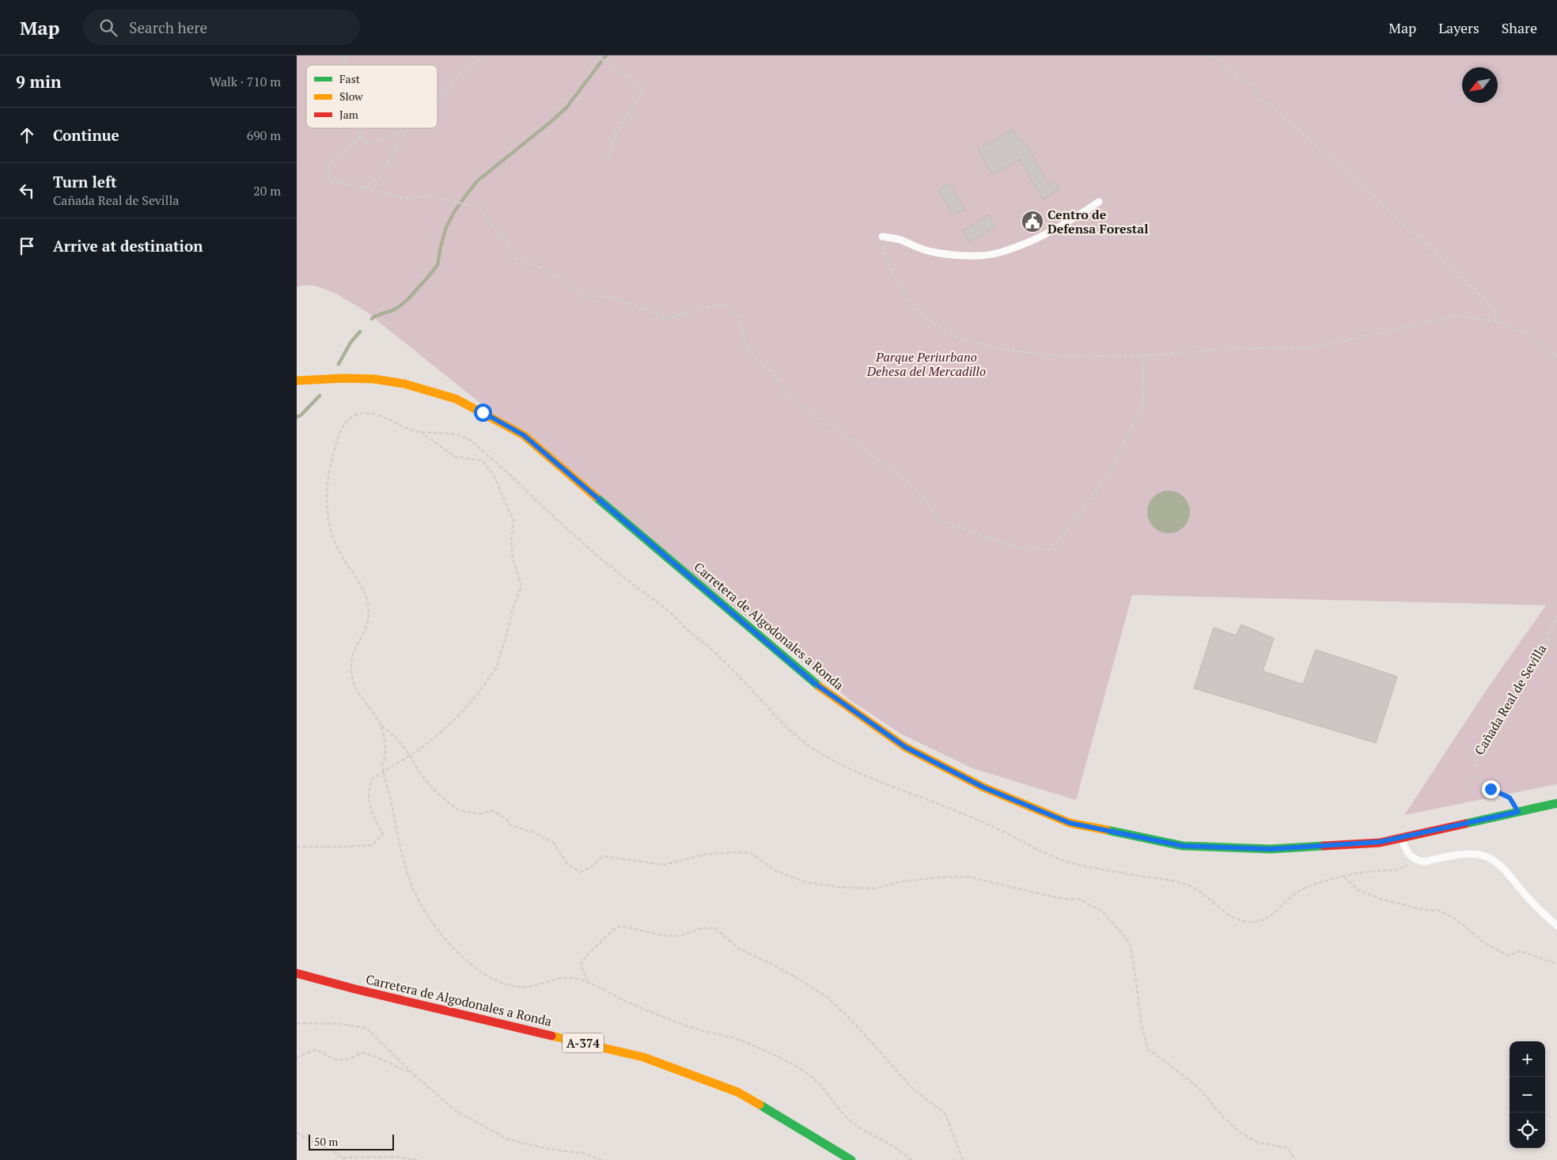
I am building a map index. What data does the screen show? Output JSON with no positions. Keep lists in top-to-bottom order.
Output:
{
  "streets": {
    "main road": ["Carretera de Algodonales a Ronda", "A-374"],
    "path": ["Cañada Real de Sevilla"]
  },
  "crossings": [
    ["Carretera de Algodonales a Ronda", "Cañada Real de Sevilla"]
  ],
  "parks": ["Parque Periurbano Dehesa del Mercadillo"],
  "places": {
    "public building": ["Centro de Defensa Forestal"]
  },
  "legend": ["Fast", "Slow", "Jam"],
  "scale_bar": "50 m",
  "north": "bottom left",
  "page": {
    "header": "Map",
    "search": "Search here",
    "nav": ["Map", "Layers", "Share"],
    "heading": ["9 min", "Walk · 710 m"],
    "list": [
      ["Continue", "690 m"],
      ["Turn left", "Cañada Real de Sevilla", "20 m"],
      "Arrive at destination"
    ],
    "map_buttons": ["+", "−"],
    "scale": "50 m"
  }
}
